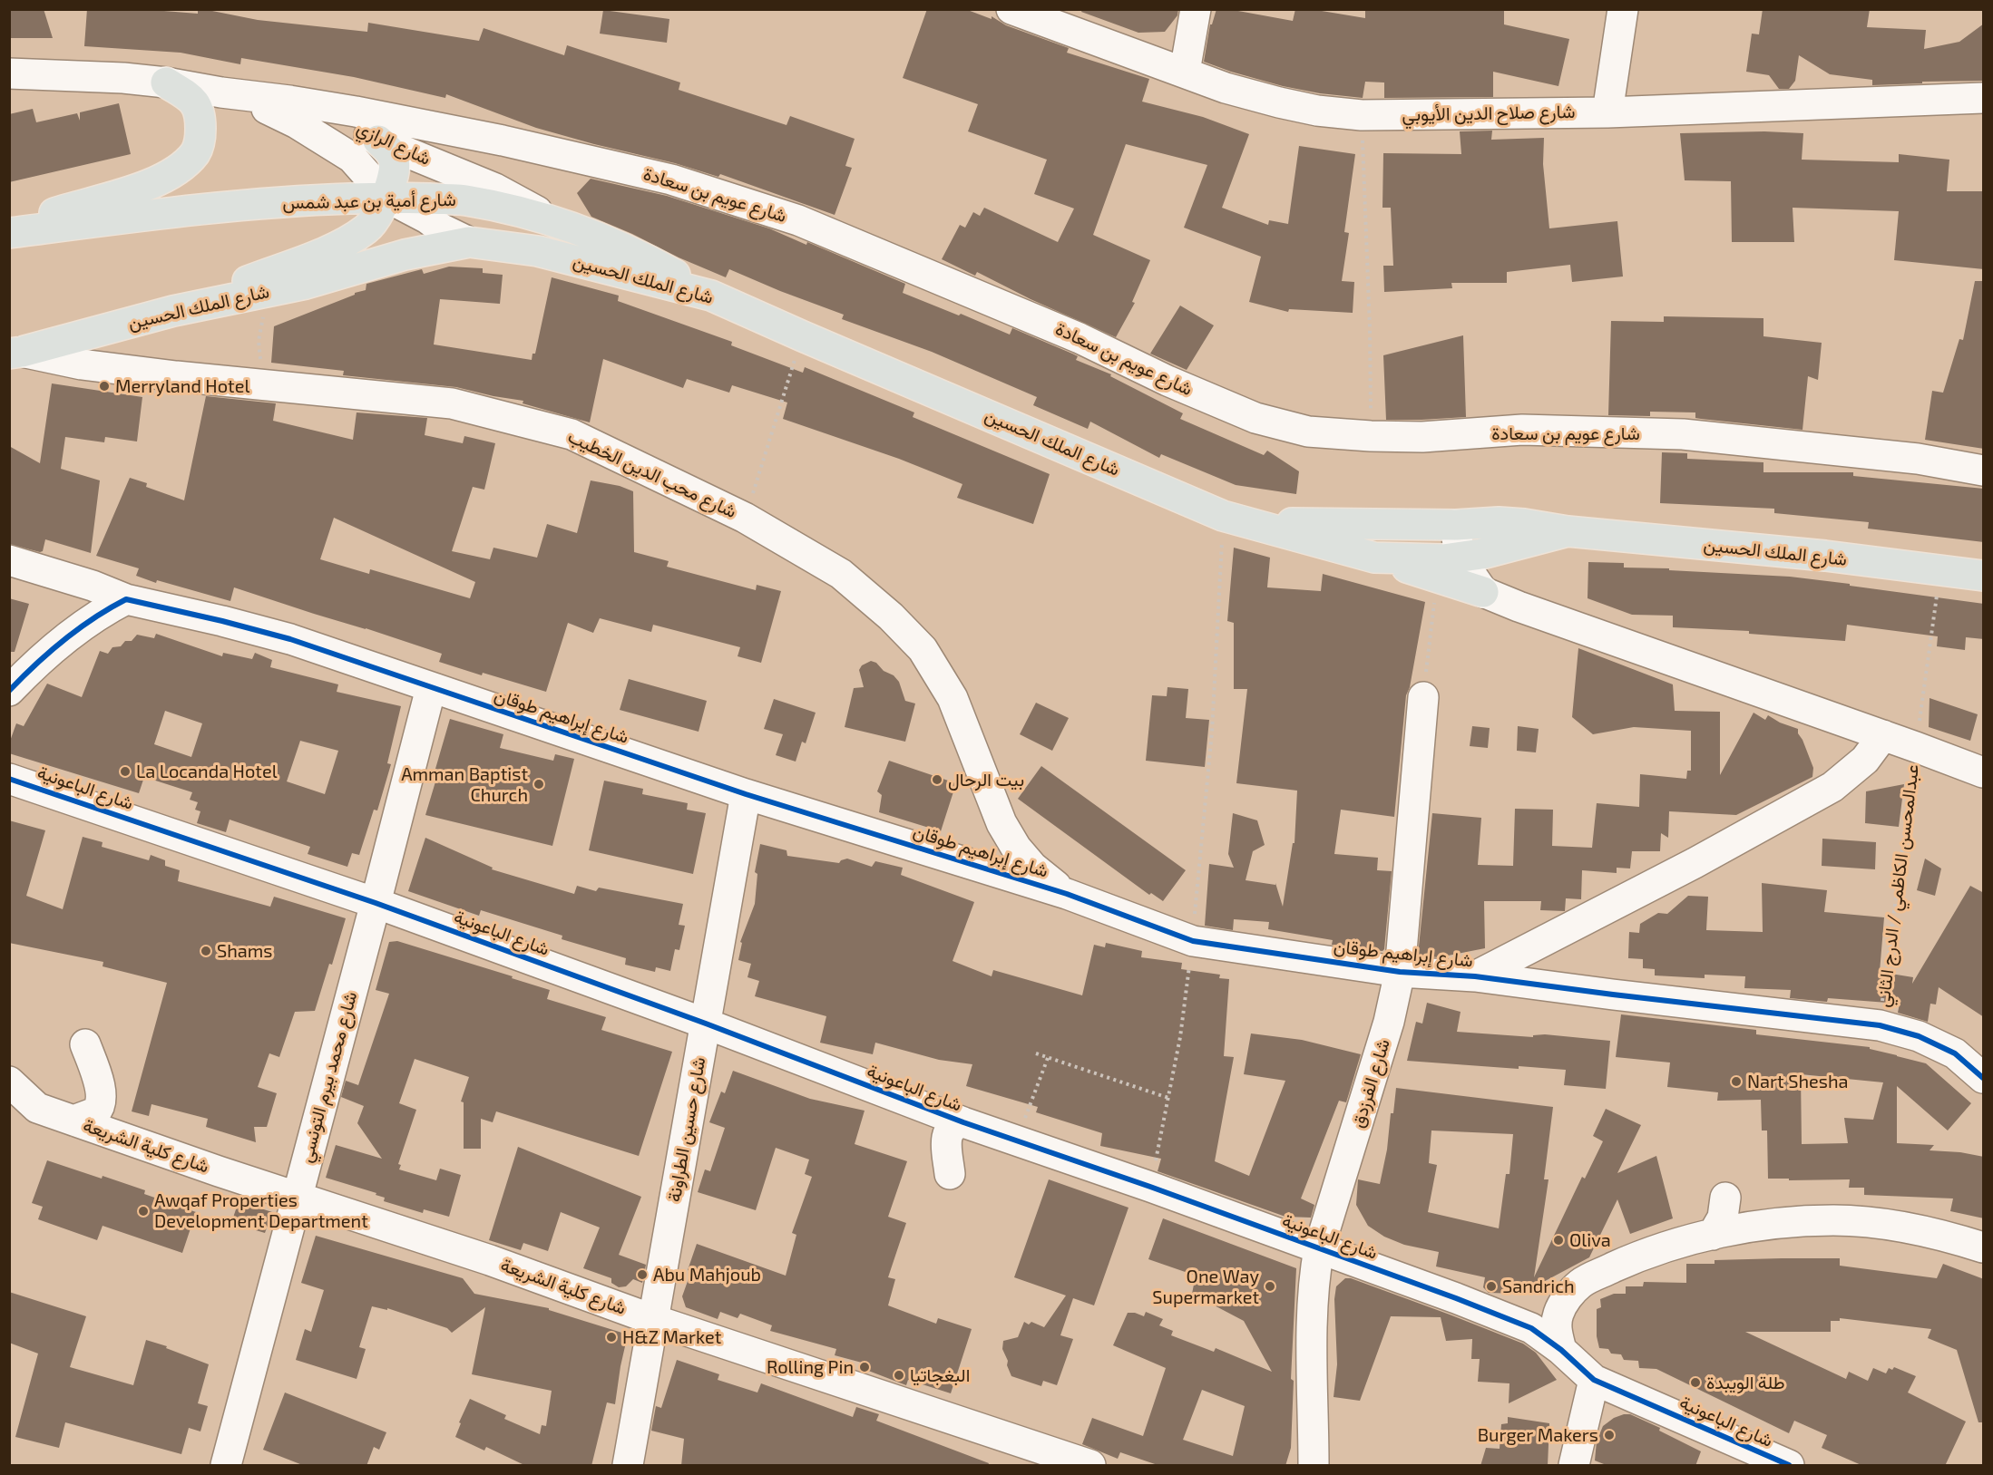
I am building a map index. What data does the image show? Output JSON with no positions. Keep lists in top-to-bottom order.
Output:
{
  "streets": {
    "main road": ["شارع أمية بن عبد شمس", "شارع الملك الحسين"],
    "street": [
      "شارع صلاح الدين الأيوبي",
      "شارع الرازي",
      "شارع عويم بن سعادة",
      "شارع محب الدين الخطيب",
      "شارع إبراهيم طوقان",
      "شارع الباعونية",
      "شارع محمد بيرم التونسي",
      "شارع الفرزدق",
      "شارع حسين الطراونة",
      "شارع كلية الشريعة"
    ],
    "path": ["عبدالمحسن الكاظمي / الدرج الثاني"]
  },
  "crossings": [
    ["شارع الرازي", "شارع عويم بن سعادة"],
    ["شارع الرازي", "شارع أمية بن عبد شمس"],
    ["شارع الرازي", "شارع الملك الحسين"],
    ["شارع أمية بن عبد شمس", "شارع الملك الحسين"],
    ["شارع الملك الحسين", "شارع محب الدين الخطيب"],
    ["شارع الملك الحسين", "عبدالمحسن الكاظمي / الدرج الثاني"],
    ["شارع محب الدين الخطيب", "شارع إبراهيم طوقان"],
    ["شارع إبراهيم طوقان", "عبدالمحسن الكاظمي / الدرج الثاني"],
    ["شارع إبراهيم طوقان", "شارع محمد بيرم التونسي"],
    ["شارع إبراهيم طوقان", "شارع الفرزدق"],
    ["شارع إبراهيم طوقان", "شارع حسين الطراونة"],
    ["شارع الباعونية", "شارع محمد بيرم التونسي"],
    ["شارع الباعونية", "شارع الفرزدق"],
    ["شارع الباعونية", "شارع حسين الطراونة"],
    ["شارع محمد بيرم التونسي", "شارع كلية الشريعة"],
    ["شارع حسين الطراونة", "شارع كلية الشريعة"]
  ],
  "places": [
    "Merryland Hotel",
    "La Locanda Hotel",
    "بيت الرحال",
    "Amman Baptist Church",
    "Shams",
    "Nart Shesha",
    "Awqaf Properties Development Department",
    "Oliva",
    "Abu Mahjoub",
    "One Way Supermarket",
    "Sandrich",
    "H&Z Market",
    "Rolling Pin",
    "البغجاتيا",
    "طلة الويبدة",
    "Burger Makers"
  ]
}
